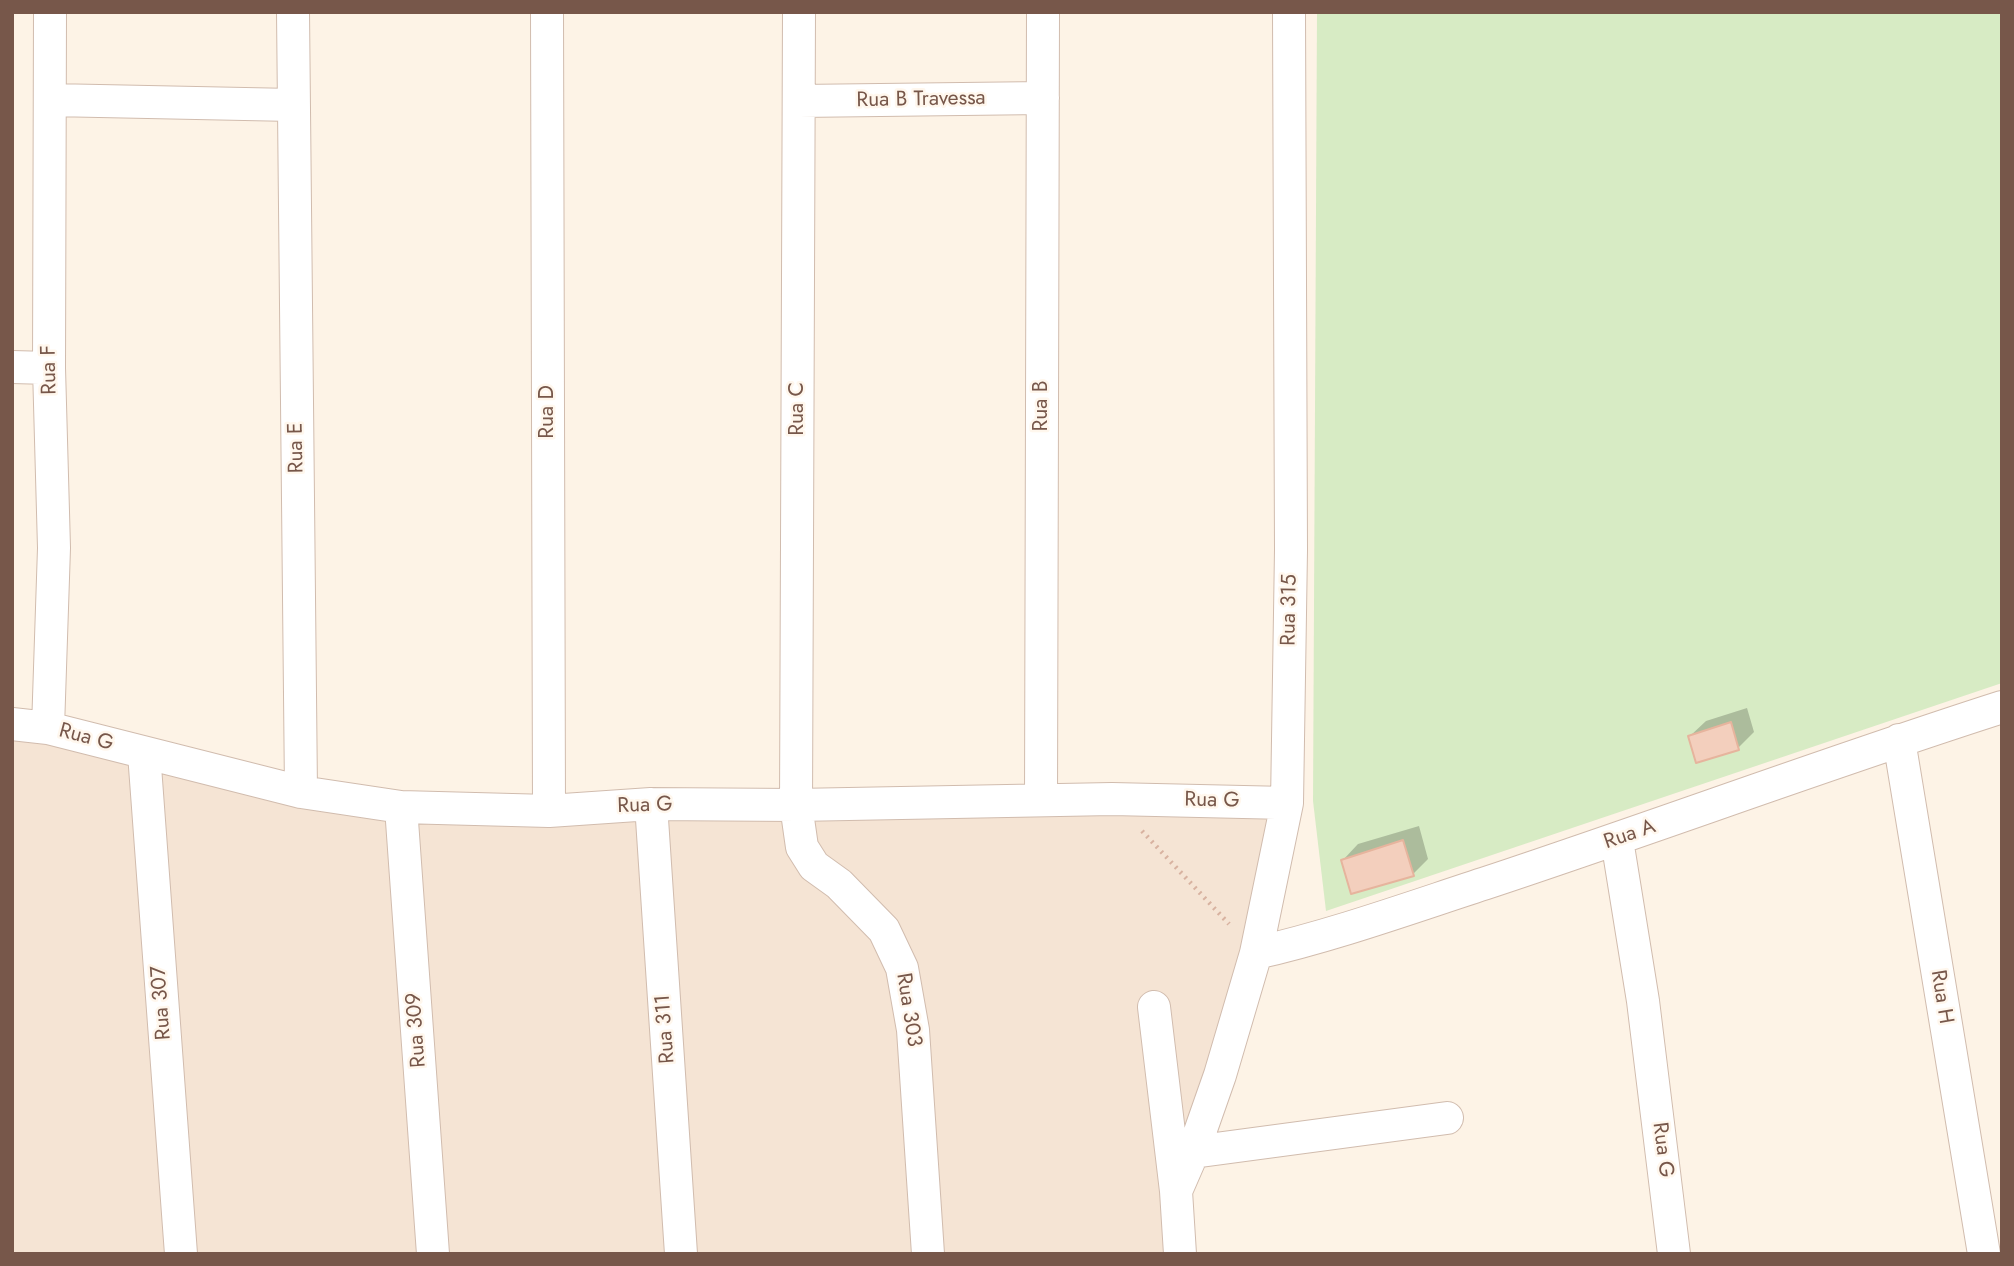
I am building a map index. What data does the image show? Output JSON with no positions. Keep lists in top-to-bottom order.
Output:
{
  "streets": {
    "street": [
      "Rua B Travessa",
      "Rua F",
      "Rua B",
      "Rua C",
      "Rua D",
      "Rua E",
      "Rua 315",
      "Rua G",
      "Rua A",
      "Rua H",
      "Rua 307",
      "Rua 303",
      "Rua 311",
      "Rua 309"
    ]
  },
  "crossings": [
    ["Rua B Travessa", "Rua B"],
    ["Rua B Travessa", "Rua C"],
    ["Rua F", "Rua G"],
    ["Rua B", "Rua G"],
    ["Rua C", "Rua G"],
    ["Rua C", "Rua 303"],
    ["Rua D", "Rua G"],
    ["Rua E", "Rua G"],
    ["Rua 315", "Rua G"],
    ["Rua 315", "Rua A"],
    ["Rua G", "Rua A"],
    ["Rua G", "Rua 307"],
    ["Rua G", "Rua 303"],
    ["Rua G", "Rua 311"],
    ["Rua G", "Rua 309"],
    ["Rua A", "Rua H"]
  ]
}
